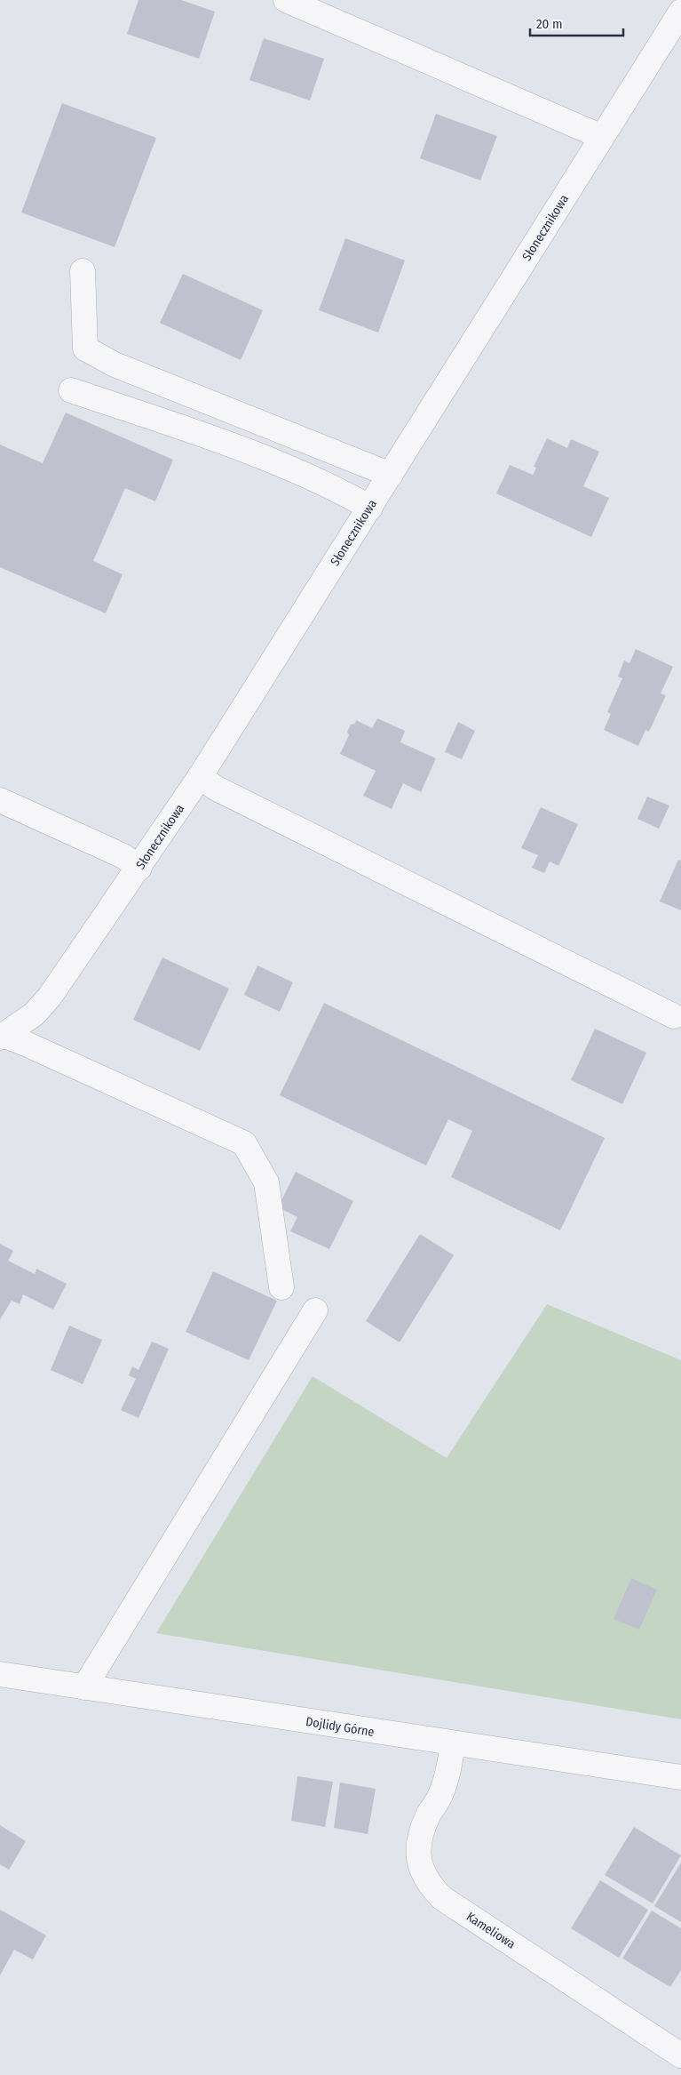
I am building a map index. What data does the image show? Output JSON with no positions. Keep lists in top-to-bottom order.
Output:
{
  "streets": {
    "street": ["Słonecznikowa", "Dojlidy Górne", "Kameliowa"]
  },
  "crossings": [
    ["Dojlidy Górne", "Kameliowa"]
  ],
  "scale_bar": "20 m"
}
